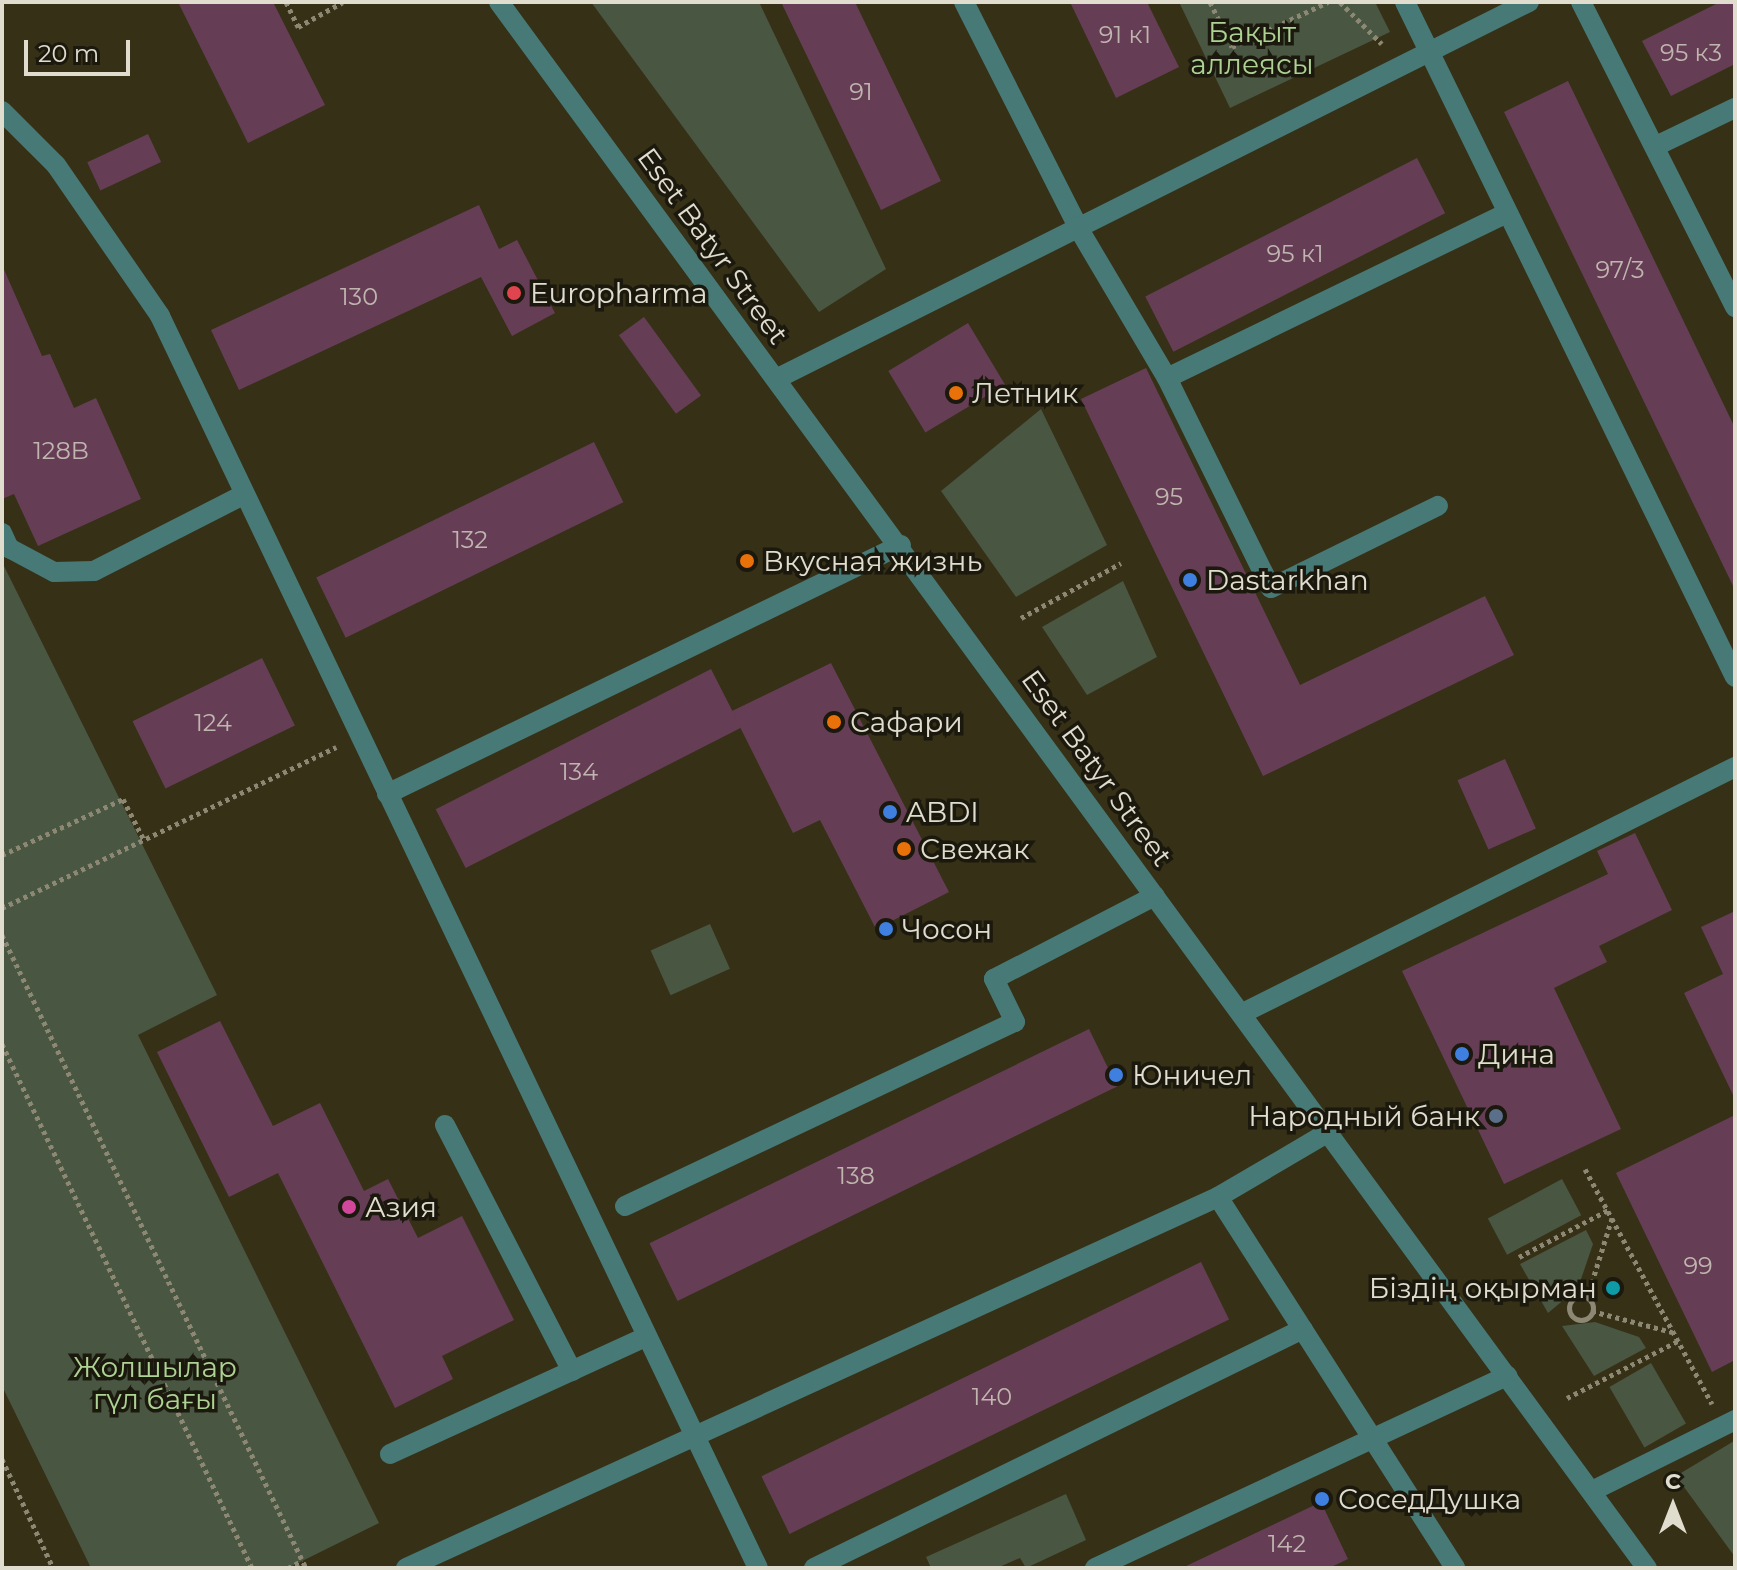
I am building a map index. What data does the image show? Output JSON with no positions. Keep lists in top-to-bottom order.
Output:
{
  "streets": {
    "street": ["Eset Batyr Street"]
  },
  "parks": ["Бақыт аллеясы", "Жолшылар гүл бағы"],
  "places": [
    "Europharma",
    "Летник",
    "Вкусная жизнь",
    "Dastarkhan",
    "Сафари",
    "ABDI",
    "Свежак",
    "Чосон",
    "Дина",
    "Юничел",
    "Народный банк",
    "Азия",
    "Біздің оқырман",
    "СоседДушка"
  ],
  "house_numbers": [
    "91 к1",
    "95 к3",
    "91",
    "95 к1",
    "97/3",
    "130",
    "128B",
    "95",
    "132",
    "124",
    "134",
    "138",
    "99",
    "140",
    "142"
  ],
  "scale_bar": "20 m",
  "north": "top"
}
